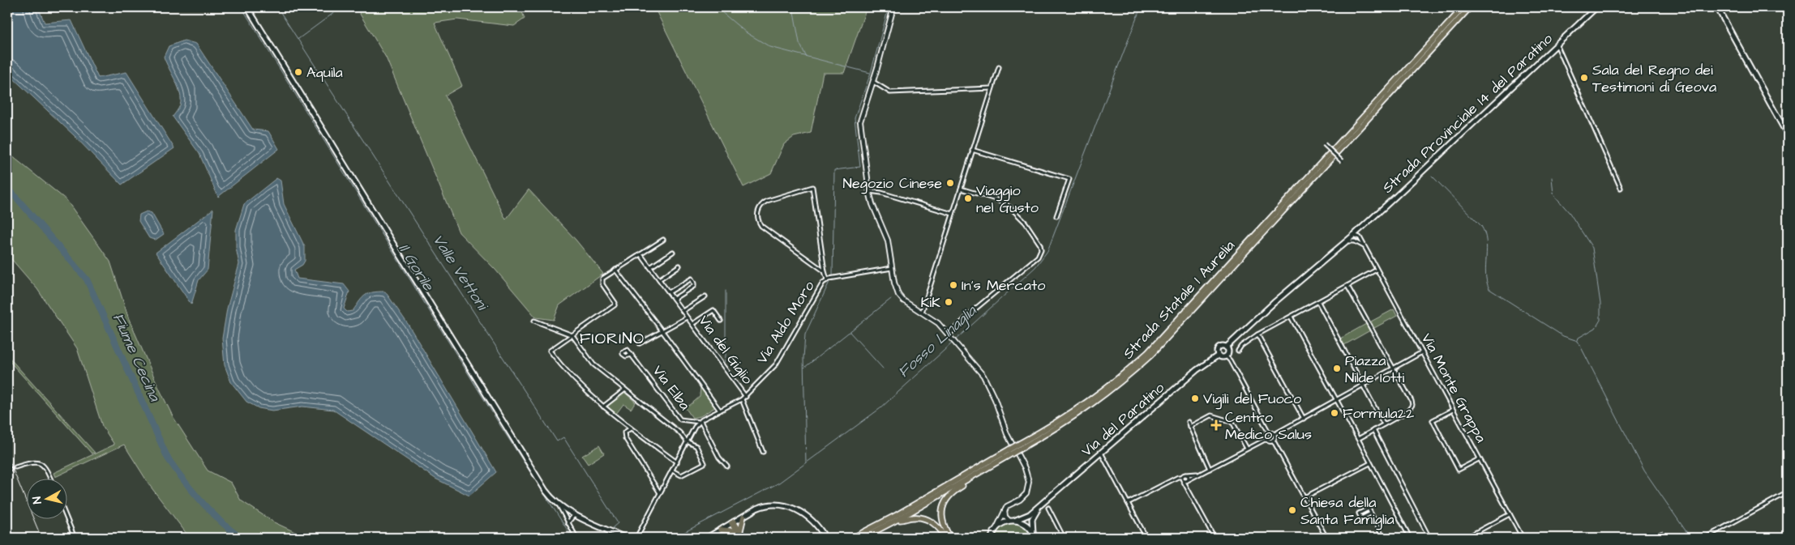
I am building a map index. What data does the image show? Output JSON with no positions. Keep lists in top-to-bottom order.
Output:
{
  "streets": {
    "highway": ["Strada Statale 1 Aurelia"],
    "main road": ["Strada Provinciale 14 del Paratino", "Via del Paratino"],
    "street": [
      "Via Aldo Moro",
      "Via del Giglio",
      "Via Elba",
      "Via Monte Grappa"
    ]
  },
  "crossings": [
    ["Strada Provinciale 14 del Paratino", "Via Monte Grappa"],
    ["Via Aldo Moro", "Via del Giglio"],
    ["Via Aldo Moro", "Via Elba"]
  ],
  "districts": ["FIORINO"],
  "water": [
    "Il Gorile",
    "Valle Vettoni",
    "Fosso Linaglia",
    "Fiume Cecina"
  ],
  "places": {
    "other": [
      "Aquila",
      "Sala del Regno dei Testimoni di Geova",
      "Negozio Cinese",
      "Viaggio nel Gusto",
      "In's Mercato",
      "KiK",
      "Piazza Nilde Iotti",
      "Vigili del Fuoco",
      "Formula22",
      "Chiesa della Santa Famiglia"
    ],
    "health": ["Centro Medico Salus"]
  },
  "north": "left"
}
